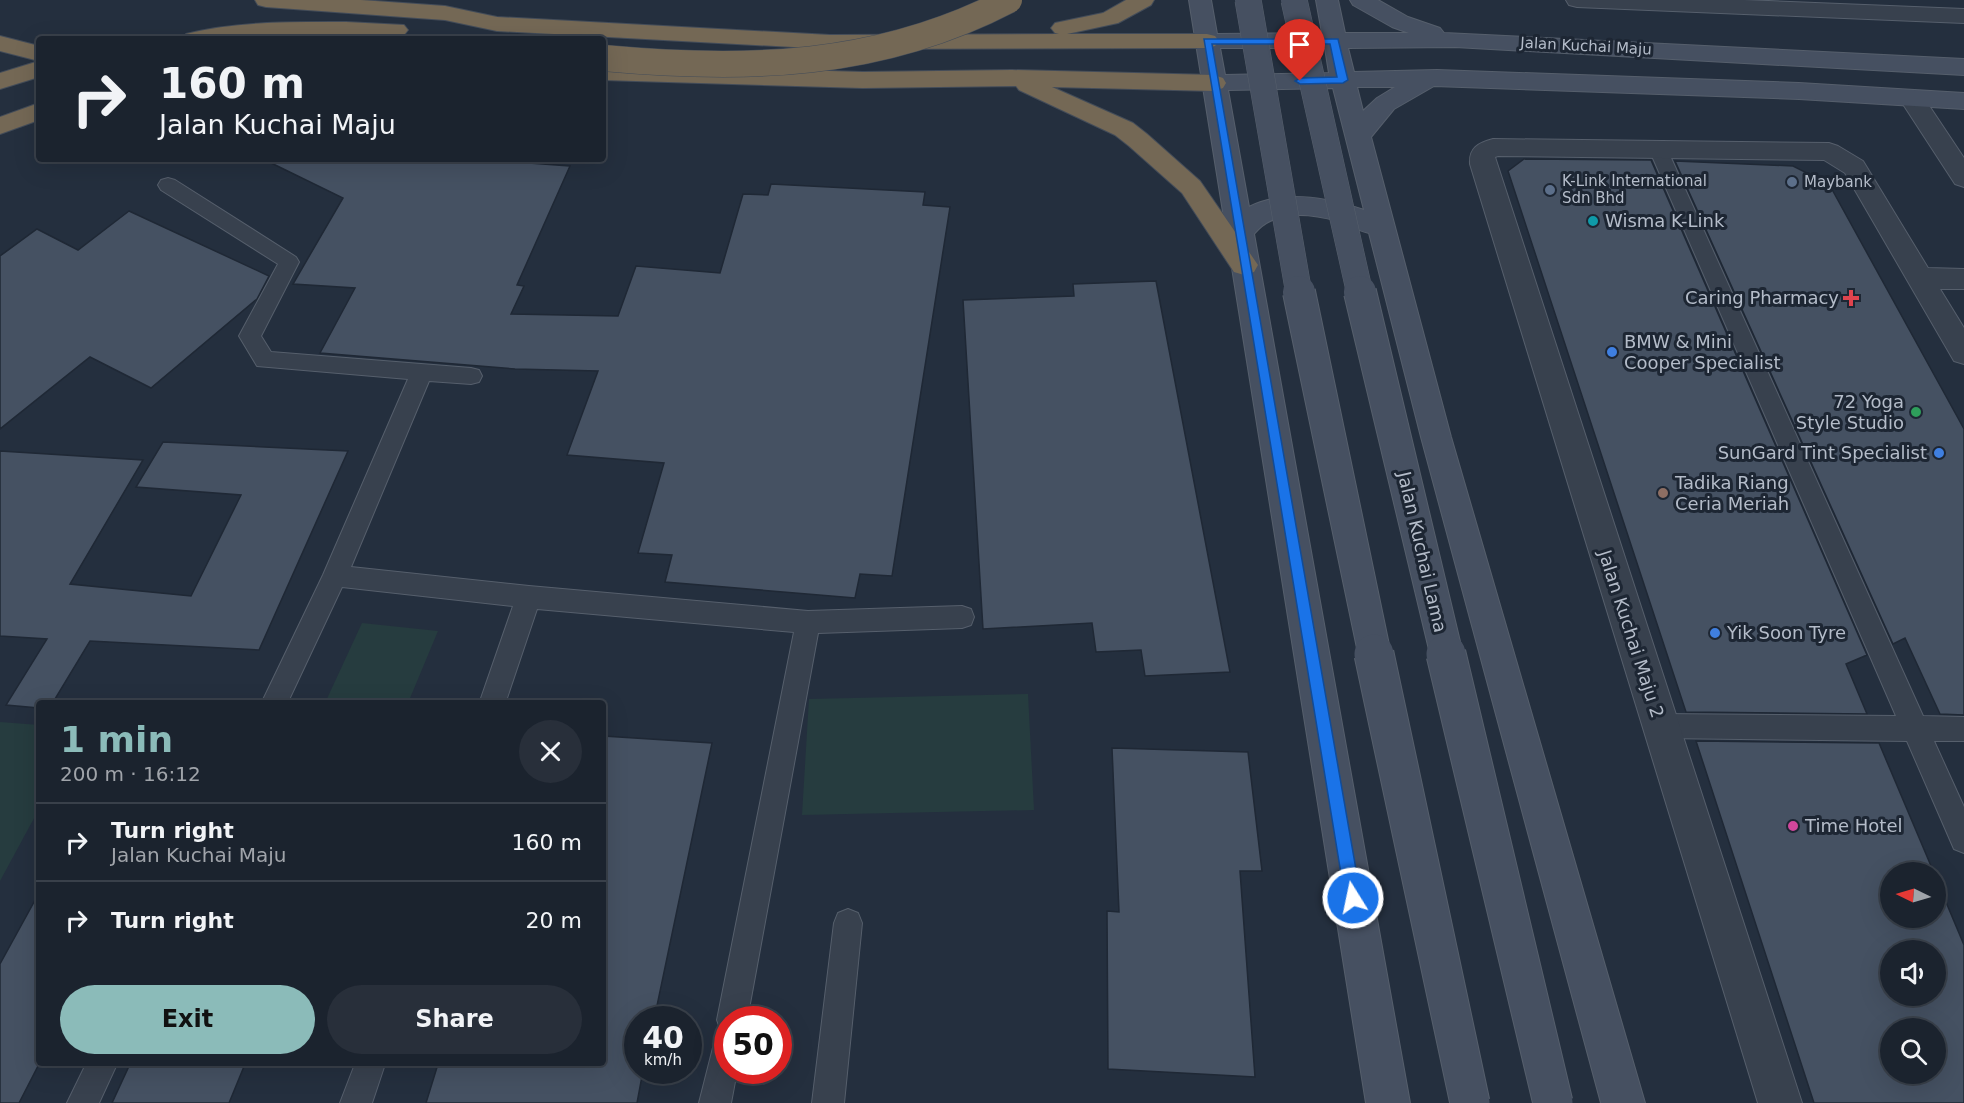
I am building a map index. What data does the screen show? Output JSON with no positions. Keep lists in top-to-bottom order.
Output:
{
  "streets": {
    "main road": ["Jalan Kuchai Maju", "Jalan Kuchai Lama"],
    "street": ["Jalan Kuchai Maju 2"]
  },
  "places": {
    "other": [
      "Maybank",
      "K-Link International Sdn Bhd",
      "Wisma K-Link",
      "BMW & Mini Cooper Specialist",
      "72 Yoga Style Studio",
      "SunGard Tint Specialist",
      "Tadika Riang Ceria Meriah",
      "Yik Soon Tyre",
      "Time Hotel"
    ],
    "health": ["Caring Pharmacy"]
  },
  "north": "left",
  "page": {
    "turn": ["160 m", "Jalan Kuchai Maju"],
    "heading": ["1 min", "200 m · 16:12"],
    "list": [
      {
        "name": "Turn right",
        "note": "Jalan Kuchai Maju",
        "value": "160 m"
      },
      {
        "name": "Turn right",
        "value": "20 m"
      }
    ],
    "buttons": ["Exit", "Share"],
    "speed": "40 km/h",
    "limit": "50"
  }
}
